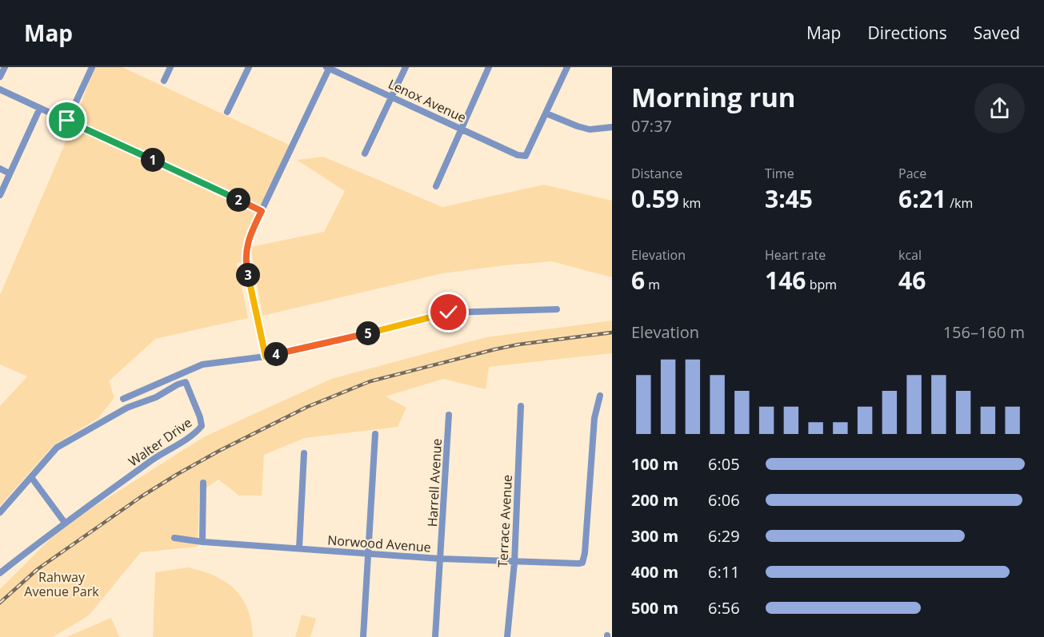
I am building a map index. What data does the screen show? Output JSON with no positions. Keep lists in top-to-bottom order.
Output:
{
  "streets": {
    "street": [
      "Lenox Avenue",
      "Walter Drive",
      "Harrell Avenue",
      "Terrace Avenue",
      "Norwood Avenue"
    ]
  },
  "crossings": [
    ["Harrell Avenue", "Norwood Avenue"],
    ["Terrace Avenue", "Norwood Avenue"]
  ],
  "parks": ["Rahway Avenue Park"],
  "page": {
    "header": "Map",
    "nav": ["Map", "Directions", "Saved"],
    "heading": ["Morning run", "07:37"],
    "pins": [
      "1",
      "2",
      "3",
      "5",
      "4"
    ],
    "stats": [
      ["Distance", "0.59 km"],
      ["Time", "3:45"],
      ["Pace", "6:21 /km"],
      ["Elevation", "6 m"],
      ["Heart rate", "146 bpm"],
      ["kcal", "46"]
    ],
    "chart": ["Elevation", "156–160 m"],
    "list": [
      {
        "name": "100 m",
        "note": "6:05"
      },
      {
        "name": "200 m",
        "note": "6:06"
      },
      {
        "name": "300 m",
        "note": "6:29"
      },
      {
        "name": "400 m",
        "note": "6:11"
      },
      {
        "name": "500 m",
        "note": "6:56"
      }
    ]
  }
}
